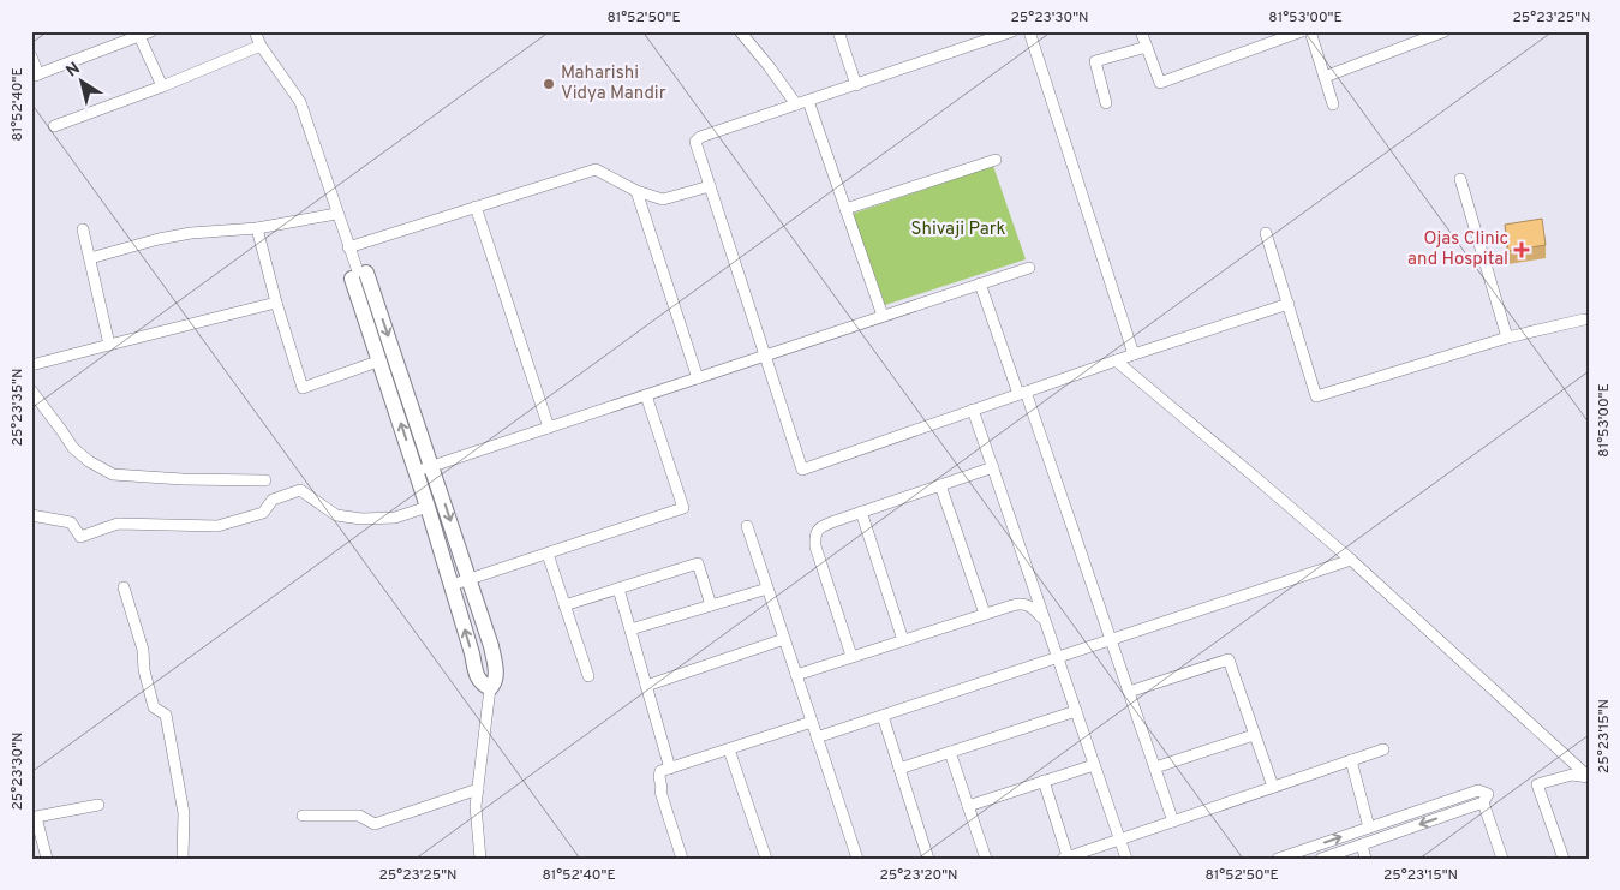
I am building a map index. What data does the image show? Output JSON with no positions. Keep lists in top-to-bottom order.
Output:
{
  "parks": ["Shivaji Park"],
  "places": {
    "other": ["Maharishi Vidya Mandir"],
    "health": ["Ojas Clinic and Hospital"]
  },
  "north": "top left",
  "coordinates": [
    "81°52'50\"E",
    "25°23'30\"N",
    "81°53'00\"E",
    "25°23'25\"N",
    "81°52'40\"E",
    "25°23'35\"N",
    "25°23'15\"N",
    "25°23'20\"N"
  ]
}
